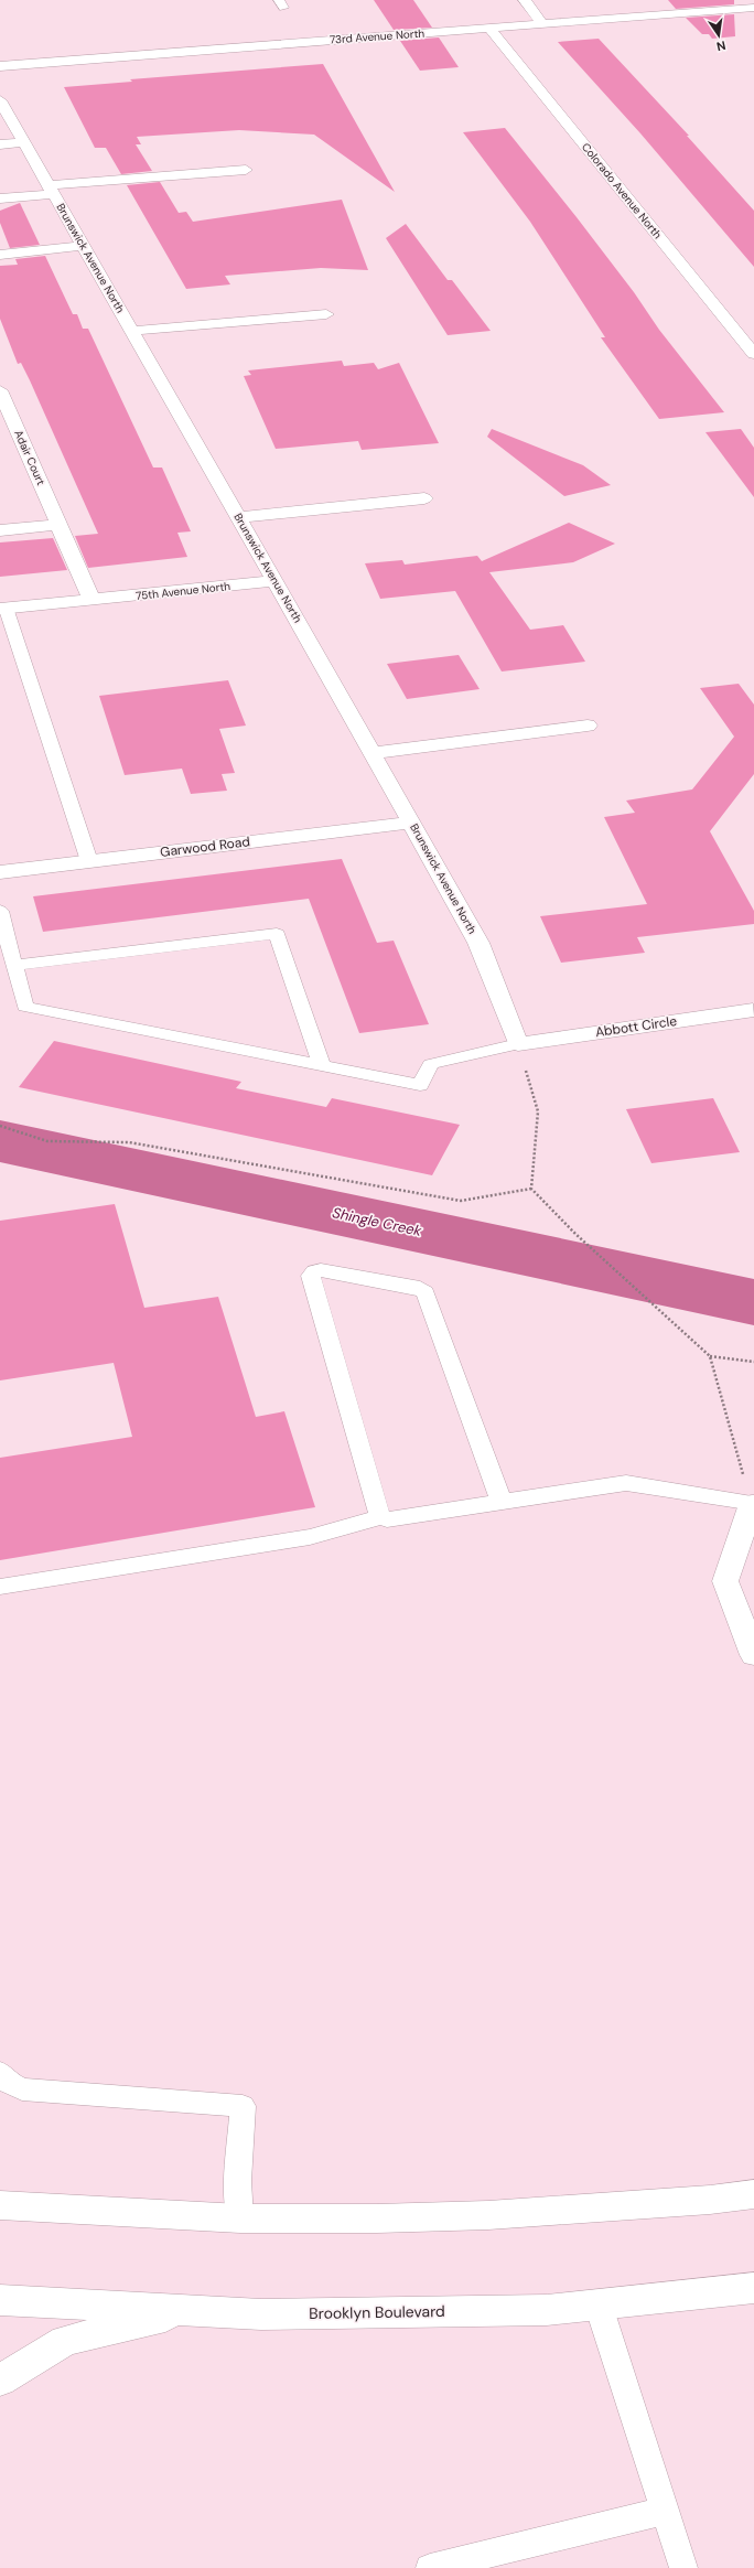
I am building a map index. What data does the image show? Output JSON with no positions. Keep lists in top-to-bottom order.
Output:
{
  "streets": {
    "street": [
      "73rd Avenue North",
      "Colorado Avenue North",
      "Brunswick Avenue North",
      "Adair Court",
      "75th Avenue North",
      "Garwood Road",
      "Abbott Circle",
      "Brooklyn Boulevard"
    ]
  },
  "crossings": [
    ["73rd Avenue North", "Colorado Avenue North"],
    ["Brunswick Avenue North", "75th Avenue North"],
    ["Brunswick Avenue North", "Garwood Road"],
    ["Brunswick Avenue North", "Abbott Circle"]
  ],
  "water": ["Shingle Creek"],
  "north": "bottom"
}
